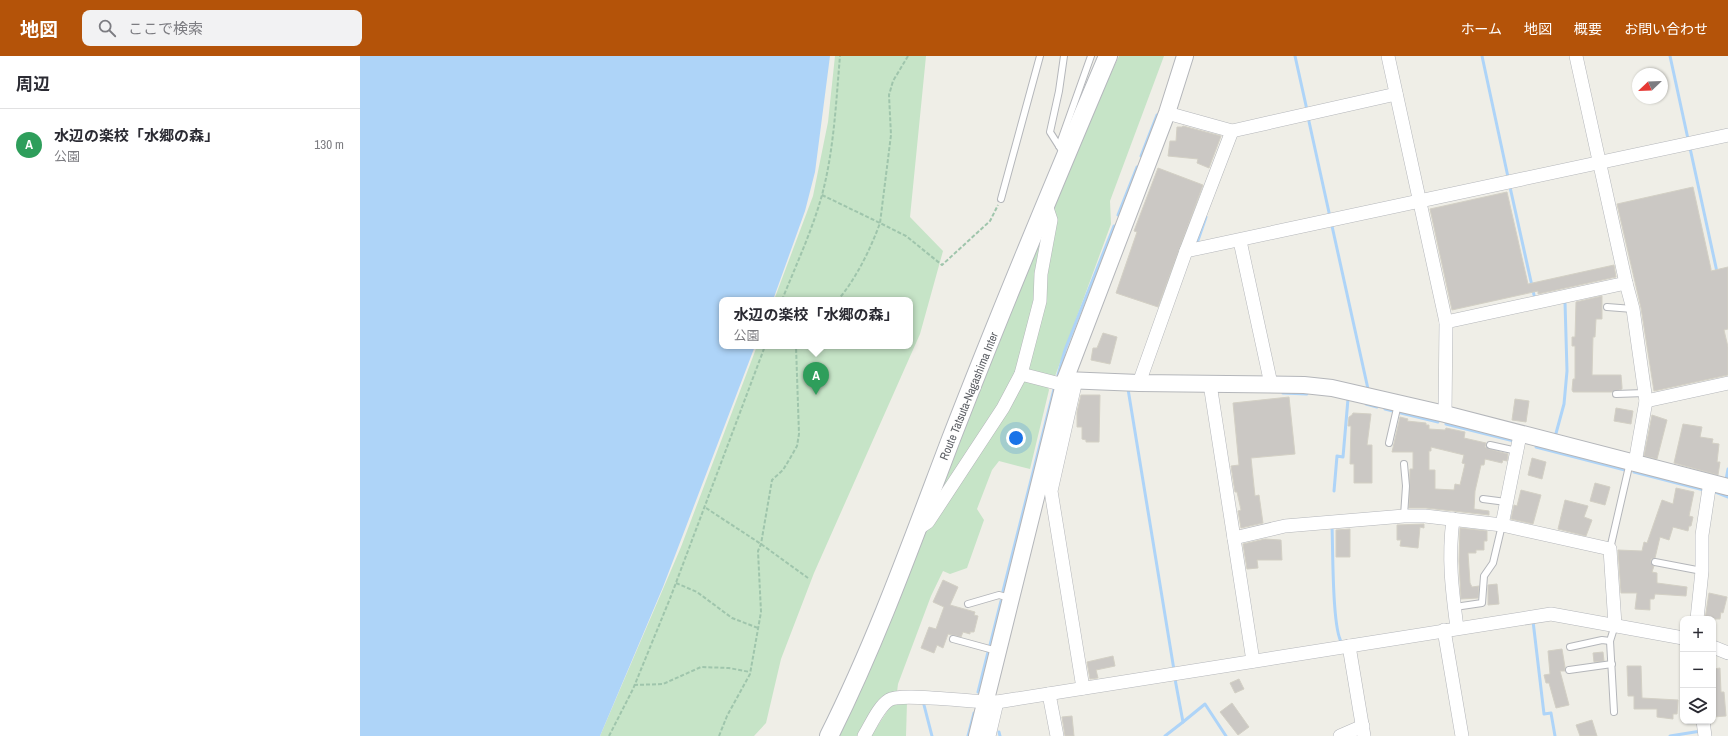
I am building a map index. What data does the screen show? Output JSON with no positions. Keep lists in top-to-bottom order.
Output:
{
  "streets": {
    "main road": ["Route Tatsuta-Nagashima Inter"]
  },
  "north": "bottom left",
  "page": {
    "header": "地図",
    "search": "ここで検索",
    "nav": [
      "ホーム",
      "地図",
      "概要",
      "お問い合わせ"
    ],
    "heading": "周辺",
    "list": [
      {
        "mark": "A",
        "name": "水辺の楽校「水郷の森」",
        "note": "公園",
        "value": "130 m"
      }
    ],
    "popup": ["水辺の楽校「水郷の森」", "公園"],
    "pins": "A",
    "map_buttons": ["+", "−"]
  }
}
